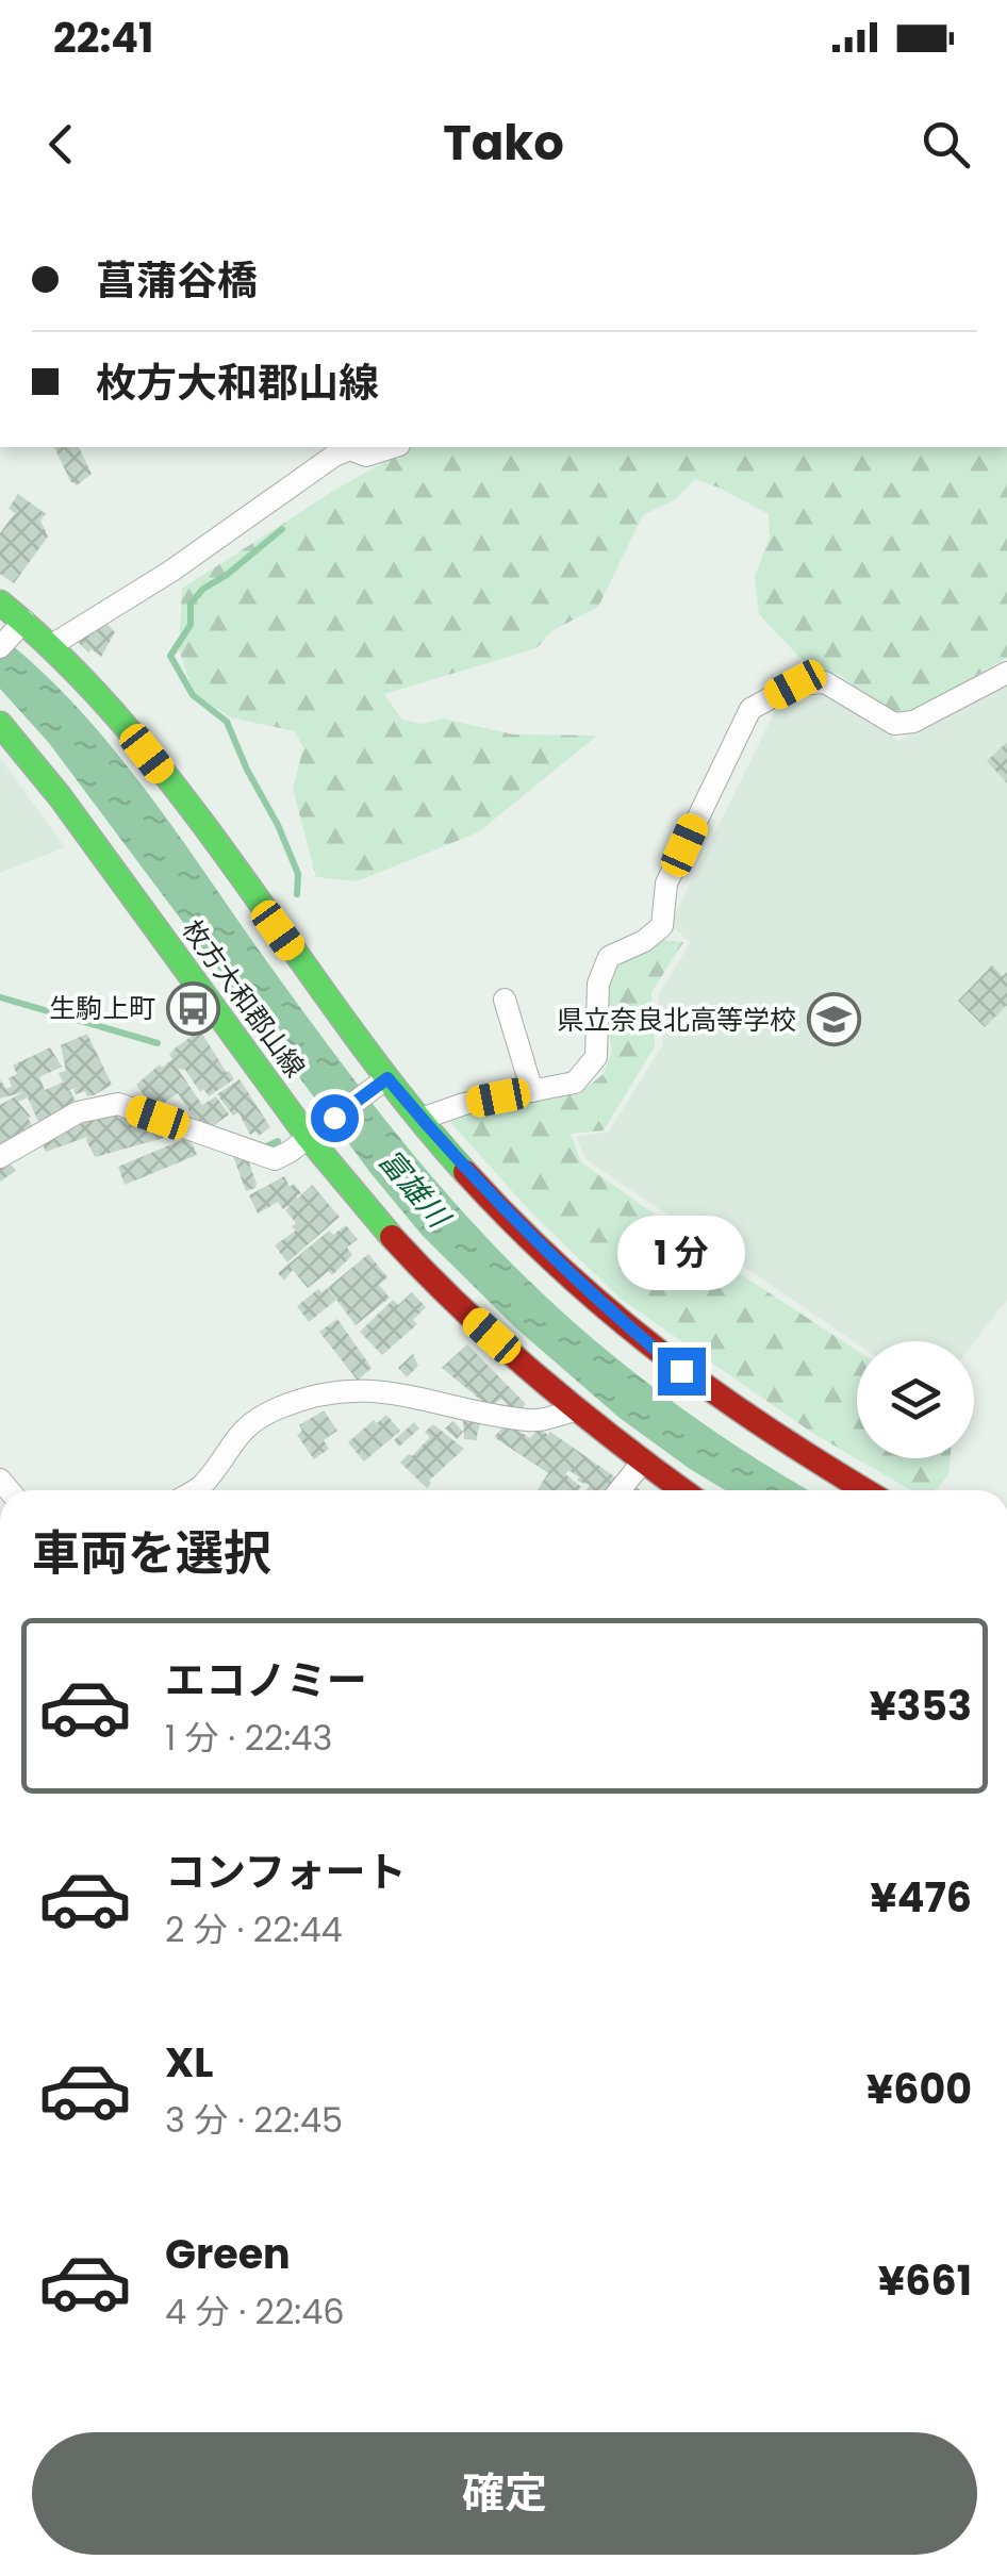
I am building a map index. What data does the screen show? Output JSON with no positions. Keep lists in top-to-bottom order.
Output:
{
  "streets": {
    "main road": ["枚方大和郡山線"]
  },
  "water": ["富雄川"],
  "places": {
    "bus stop": ["生駒上町"],
    "school or university": ["県立奈良北高等学校"]
  },
  "page": {
    "status": "22:41",
    "header": "Tako",
    "banner": ["菖蒲谷橋", "枚方大和郡山線"],
    "bubble": "1 分",
    "heading": "車両を選択",
    "list": [
      {
        "name": "エコノミー",
        "note": "1 分 · 22:43",
        "value": "¥353"
      },
      {
        "name": "コンフォート",
        "note": "2 分 · 22:44",
        "value": "¥476"
      },
      {
        "name": "XL",
        "note": "3 分 · 22:45",
        "value": "¥600"
      },
      {
        "name": "Green",
        "note": "4 分 · 22:46",
        "value": "¥661"
      }
    ],
    "buttons": "確定"
  }
}
